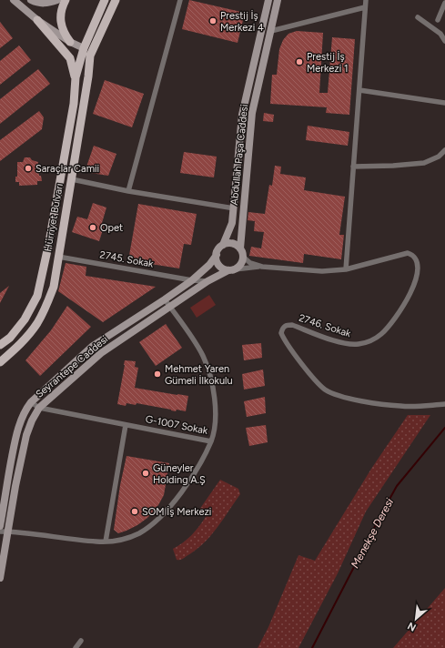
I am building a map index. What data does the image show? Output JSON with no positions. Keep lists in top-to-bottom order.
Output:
{
  "streets": {
    "main road": ["Abdullah Paşa Caddesi", "Hürriyet Bulvarı", "Seyrantepe Caddesi"],
    "street": ["2745. Sokak", "2746. Sokak", "G-1007 Sokak"]
  },
  "crossings": [
    ["Abdullah Paşa Caddesi", "Seyrantepe Caddesi"],
    ["Hürriyet Bulvarı", "2745. Sokak"],
    ["2745. Sokak", "Seyrantepe Caddesi"],
    ["Seyrantepe Caddesi", "G-1007 Sokak"]
  ],
  "water": ["Menekşe Deresi"],
  "places": [
    "Prestij İş Merkezi 4",
    "Prestij İş Merkezi 1",
    "Saraçlar Camii",
    "Opet",
    "Mehmet Yaren Gümeli İlkokulu",
    "Güneyler Holding A.Ş",
    "SOM İş Merkezi"
  ],
  "north": "bottom left"
}
